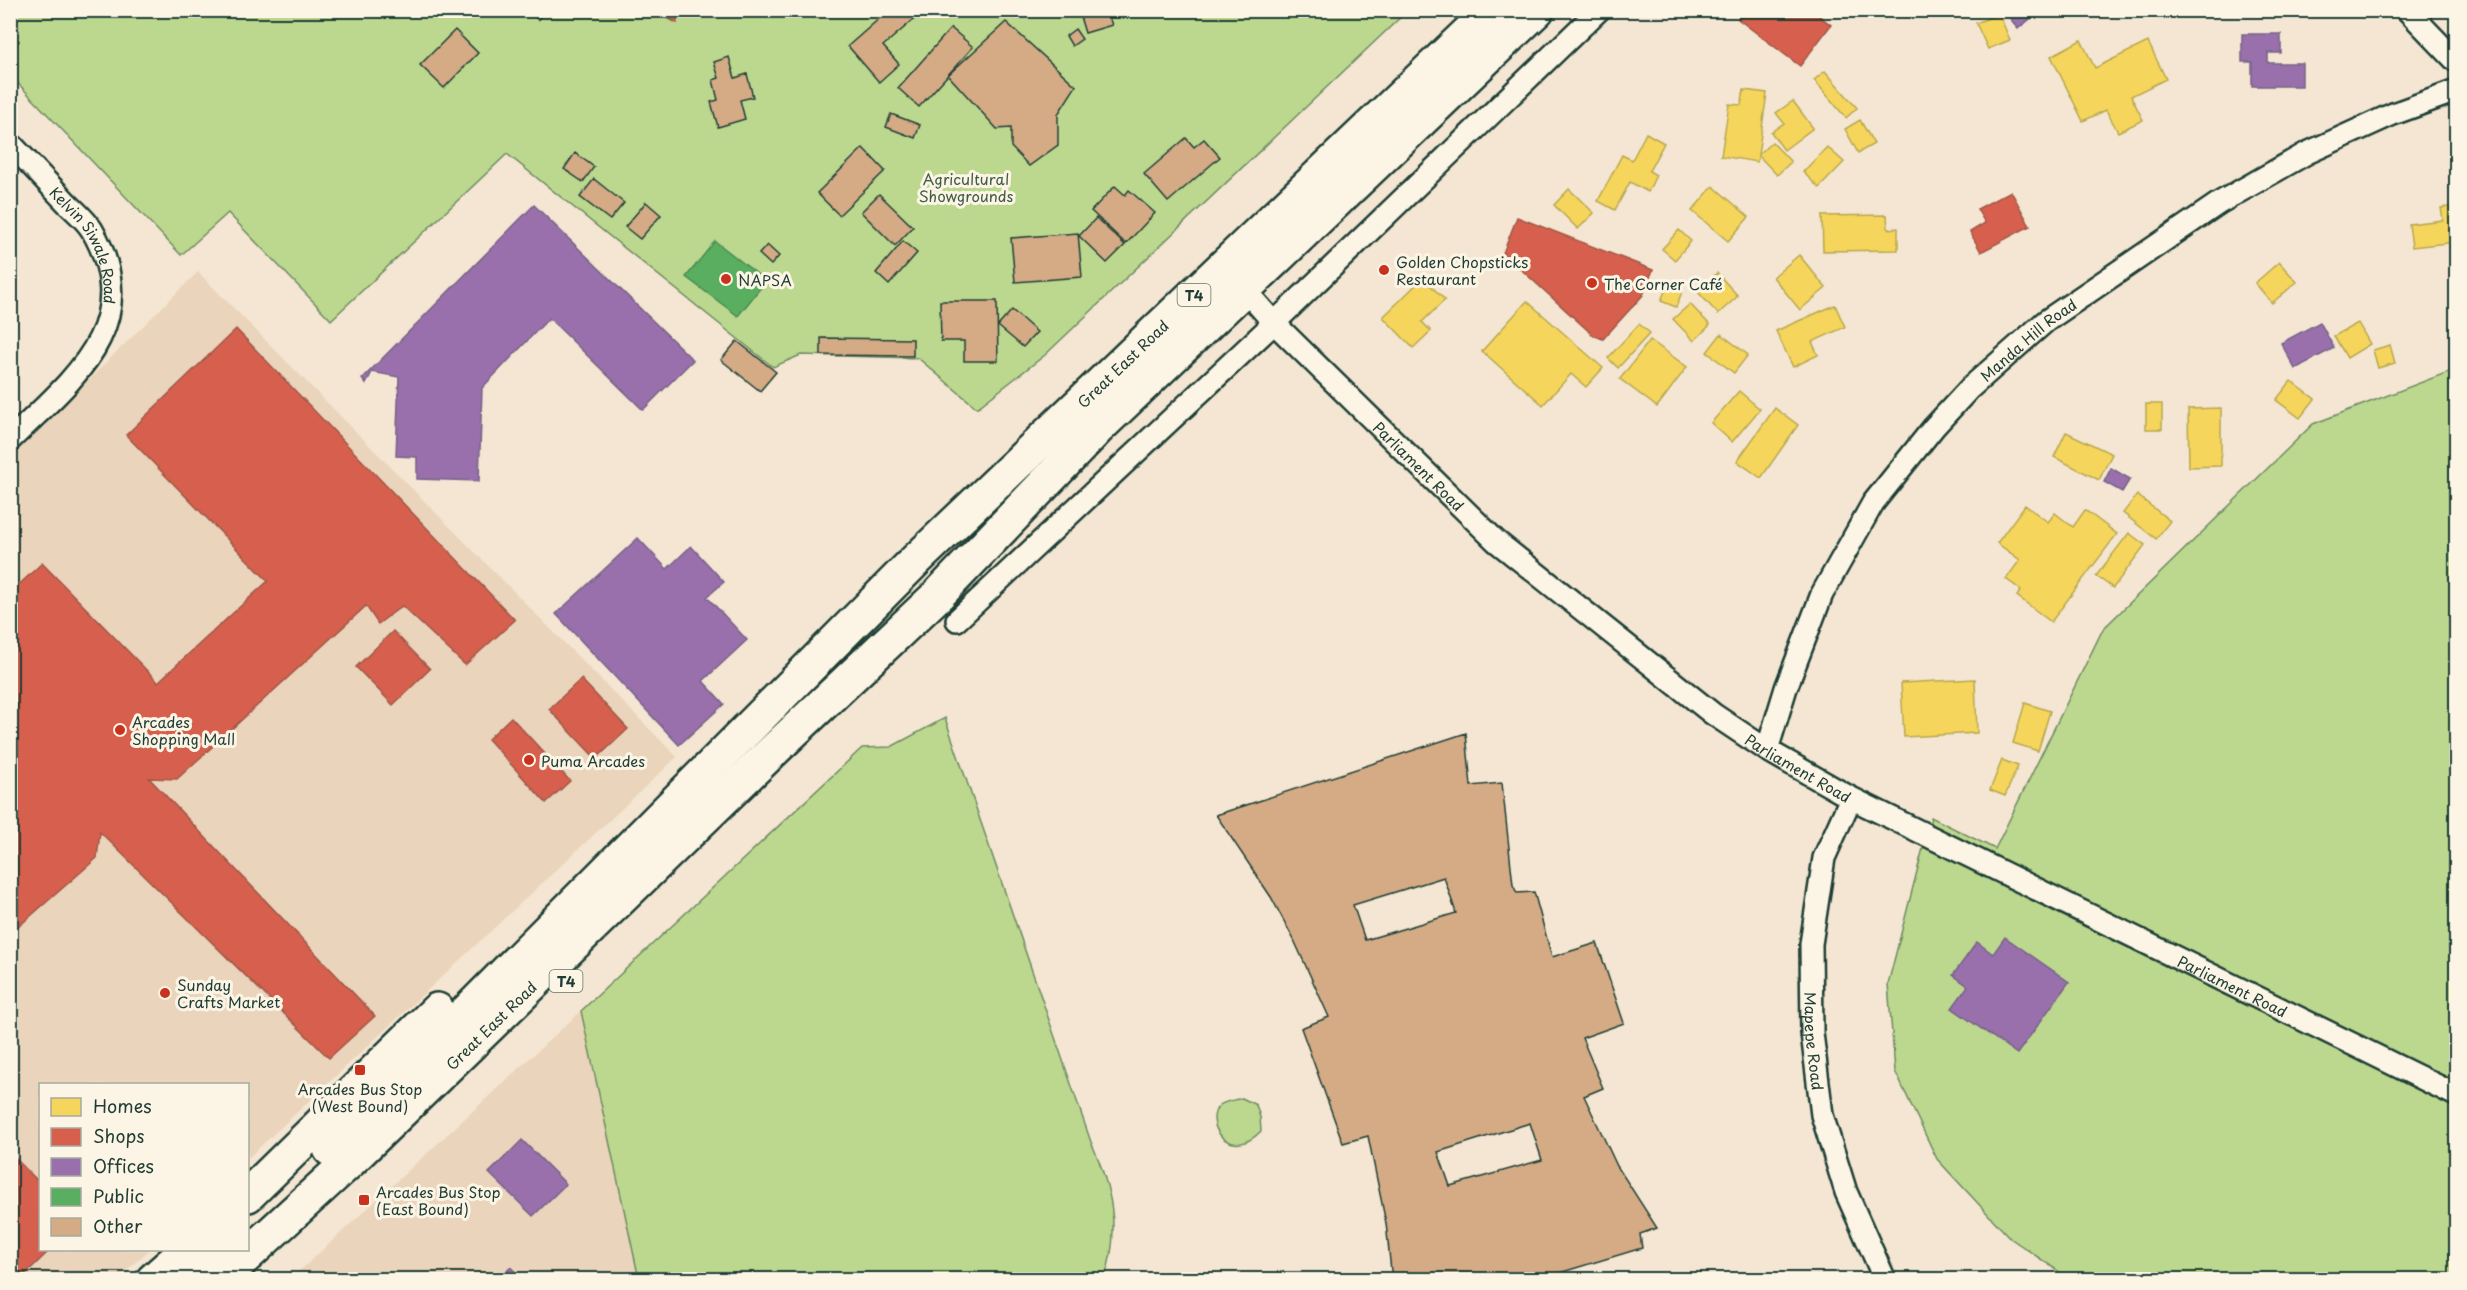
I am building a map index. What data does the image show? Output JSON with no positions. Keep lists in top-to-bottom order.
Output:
{
  "streets": {
    "main road": ["T4", "Great East Road"],
    "street": [
      "Kelvin Siwale Road",
      "Manda Hill Road",
      "Parliament Road",
      "Mapepe Road"
    ]
  },
  "crossings": [
    ["Manda Hill Road", "Parliament Road"],
    ["Great East Road", "Parliament Road"],
    ["Parliament Road", "Mapepe Road"]
  ],
  "parks": ["Agricultural Showgrounds"],
  "places": {
    "other": [
      "Golden Chopsticks Restaurant",
      "NAPSA",
      "The Corner Café",
      "Arcades Shopping Mall",
      "Puma Arcades",
      "Sunday Crafts Market"
    ],
    "transit": ["Arcades Bus Stop (West Bound)", "Arcades Bus Stop (East Bound)"]
  },
  "legend": [
    "Homes",
    "Shops",
    "Offices",
    "Public",
    "Other"
  ]
}
